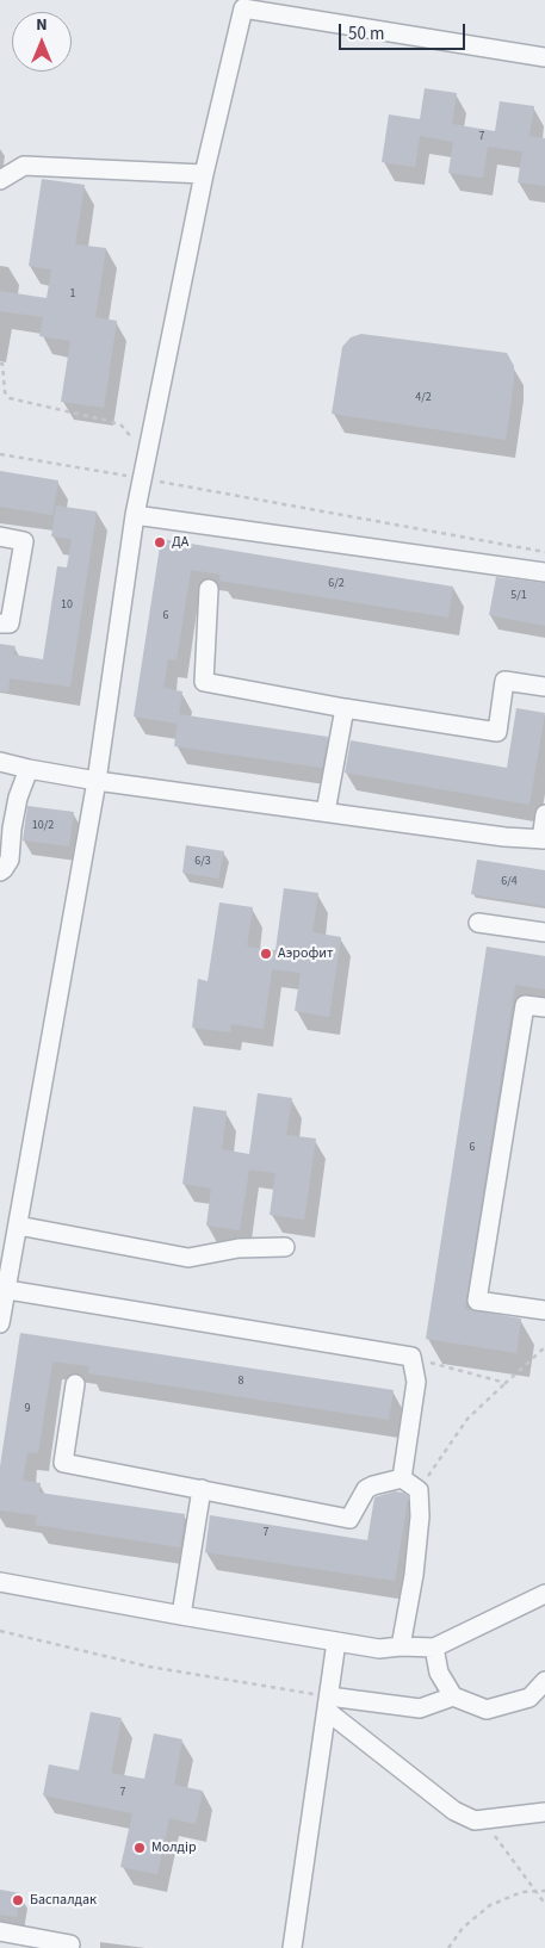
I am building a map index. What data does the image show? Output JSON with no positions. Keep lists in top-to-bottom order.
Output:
{
  "places": [
    "ДА",
    "Аэрофит",
    "Молдiр",
    "Баспалдак"
  ],
  "house_numbers": [
    "7",
    "1",
    "4/2",
    "6/2",
    "5/1",
    "10",
    "6",
    "10/2",
    "6/3",
    "6/4",
    "6",
    "8",
    "9",
    "7",
    "7"
  ],
  "scale_bar": "50 m",
  "north": "top"
}
